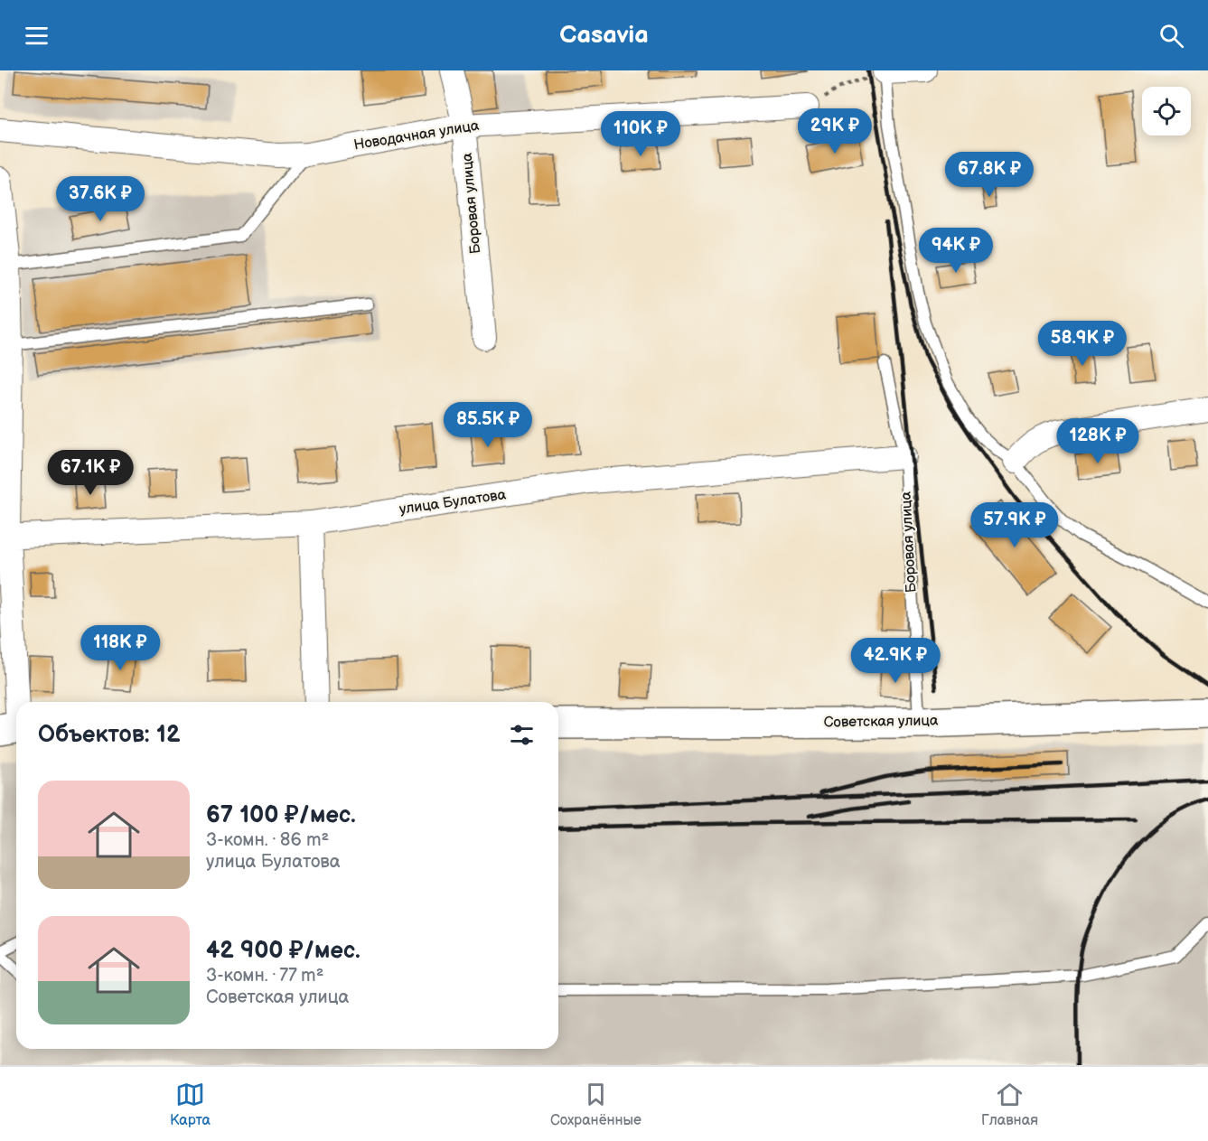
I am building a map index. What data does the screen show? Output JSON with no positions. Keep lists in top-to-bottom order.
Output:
{
  "streets": {
    "street": [
      "Новодачная улица",
      "Боровая улица",
      "улица Булатова",
      "Советская улица"
    ]
  },
  "crossings": [
    ["Новодачная улица", "Боровая улица"],
    ["Боровая улица", "улица Булатова"],
    ["Боровая улица", "Советская улица"]
  ],
  "page": {
    "header": "Casavia",
    "price": [
      "29K ₽",
      "110K ₽",
      "67.8K ₽",
      "37.6K ₽",
      "94K ₽",
      "58.9K ₽",
      "85.5K ₽",
      "128K ₽",
      "67.1K ₽",
      "57.9K ₽",
      "118K ₽",
      "42.9K ₽"
    ],
    "heading": "Объектов: 12",
    "list": [
      {
        "name": "67 100 ₽/мес.",
        "note": "3-комн. · 86 m² · улица Булатова"
      },
      {
        "name": "42 900 ₽/мес.",
        "note": "3-комн. · 77 m² · Советская улица"
      }
    ],
    "tabs": ["Карта", "Сохранённые", "Главная"]
  }
}
